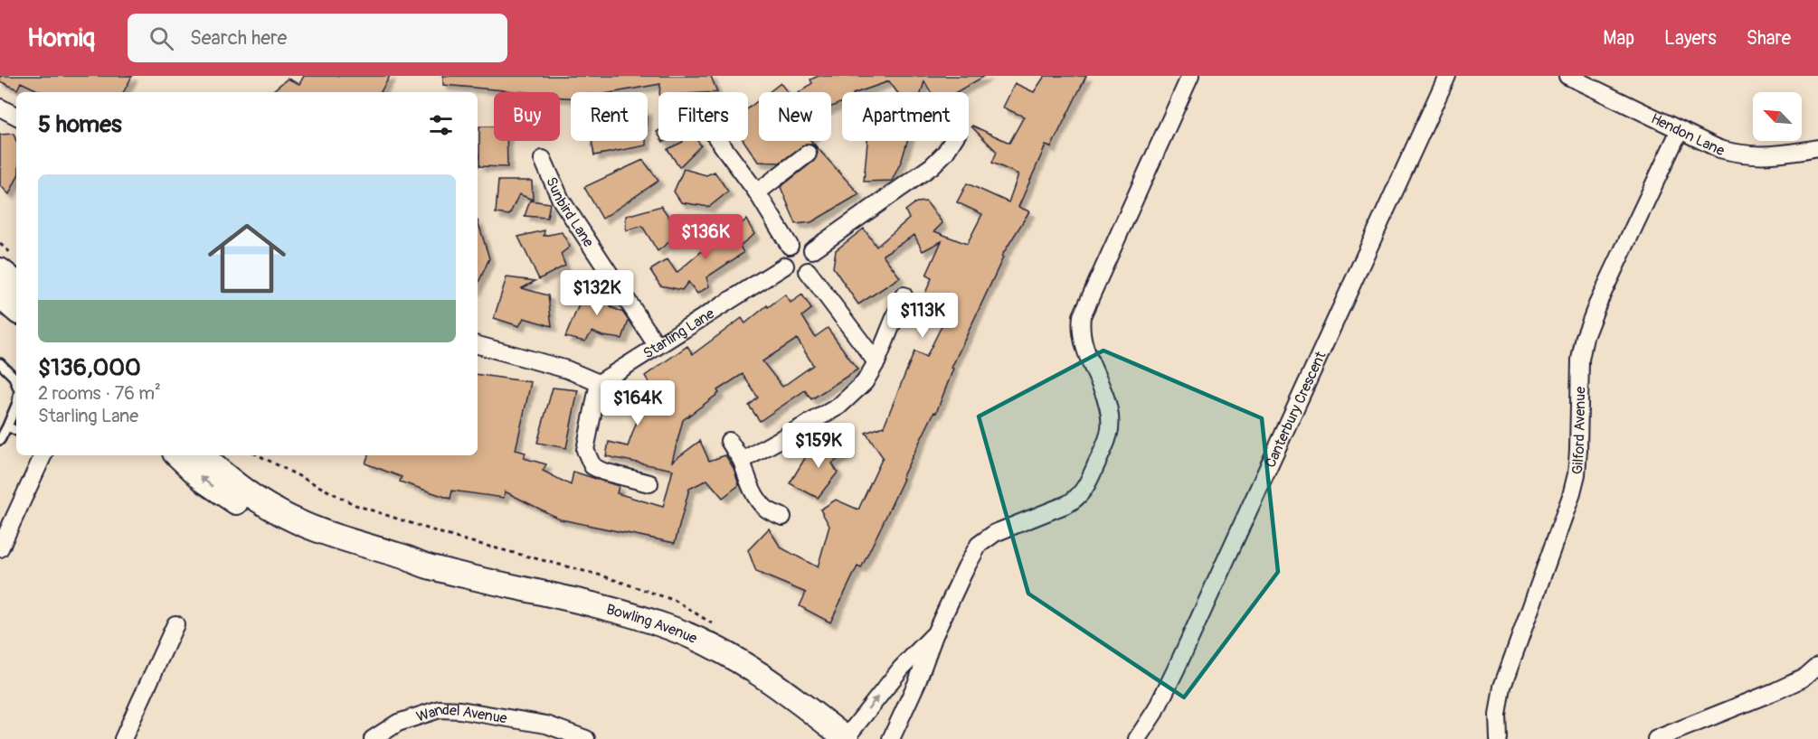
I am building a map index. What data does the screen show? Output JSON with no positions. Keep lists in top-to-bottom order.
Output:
{
  "streets": {
    "main road": ["Bowling Avenue"],
    "street": [
      "Hendon Lane",
      "Sunbird Lane",
      "Starling Lane",
      "Canterbury Crescent",
      "Gilford Avenue",
      "Wandel Avenue"
    ]
  },
  "crossings": [
    ["Hendon Lane", "Gilford Avenue"],
    ["Sunbird Lane", "Starling Lane"]
  ],
  "north": "top left",
  "page": {
    "header": "Homiq",
    "search": "Search here",
    "nav": ["Map", "Layers", "Share"],
    "chip": [
      "Buy",
      "Rent",
      "Filters",
      "New",
      "Apartment"
    ],
    "heading": "5 homes",
    "list": [
      {
        "name": "$136,000",
        "note": "2 rooms · 76 m² · Starling Lane"
      }
    ],
    "price": [
      "$136K",
      "$132K",
      "$113K",
      "$164K",
      "$159K"
    ]
  }
}
